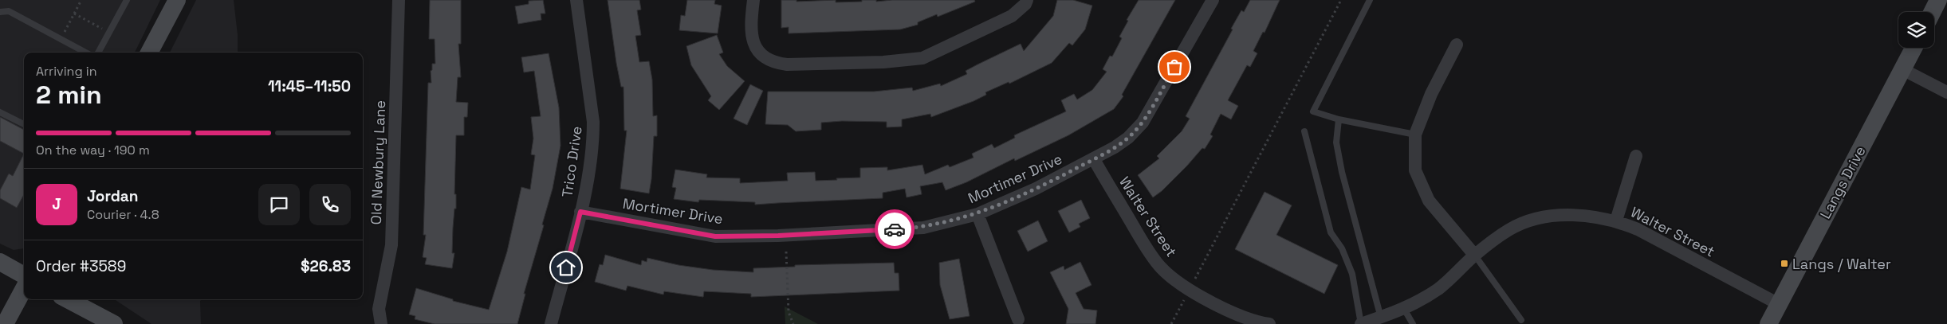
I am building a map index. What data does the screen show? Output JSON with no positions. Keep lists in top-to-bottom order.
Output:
{
  "streets": {
    "street": [
      "Trico Drive",
      "Old Newbury Lane",
      "Mortimer Drive",
      "Langs Drive",
      "Walter Street"
    ]
  },
  "crossings": [
    ["Trico Drive", "Mortimer Drive"],
    ["Mortimer Drive", "Walter Street"],
    ["Langs Drive", "Walter Street"]
  ],
  "places": {
    "transit": ["Langs / Walter"]
  },
  "page": {
    "heading": ["2 min", "Arriving in", "11:45–11:50"],
    "panel": [
      "Jordan",
      "Courier · 4.8",
      "Order #3589",
      "$26.83"
    ],
    "bar": "On the way · 190 m",
    "round": "J"
  }
}
